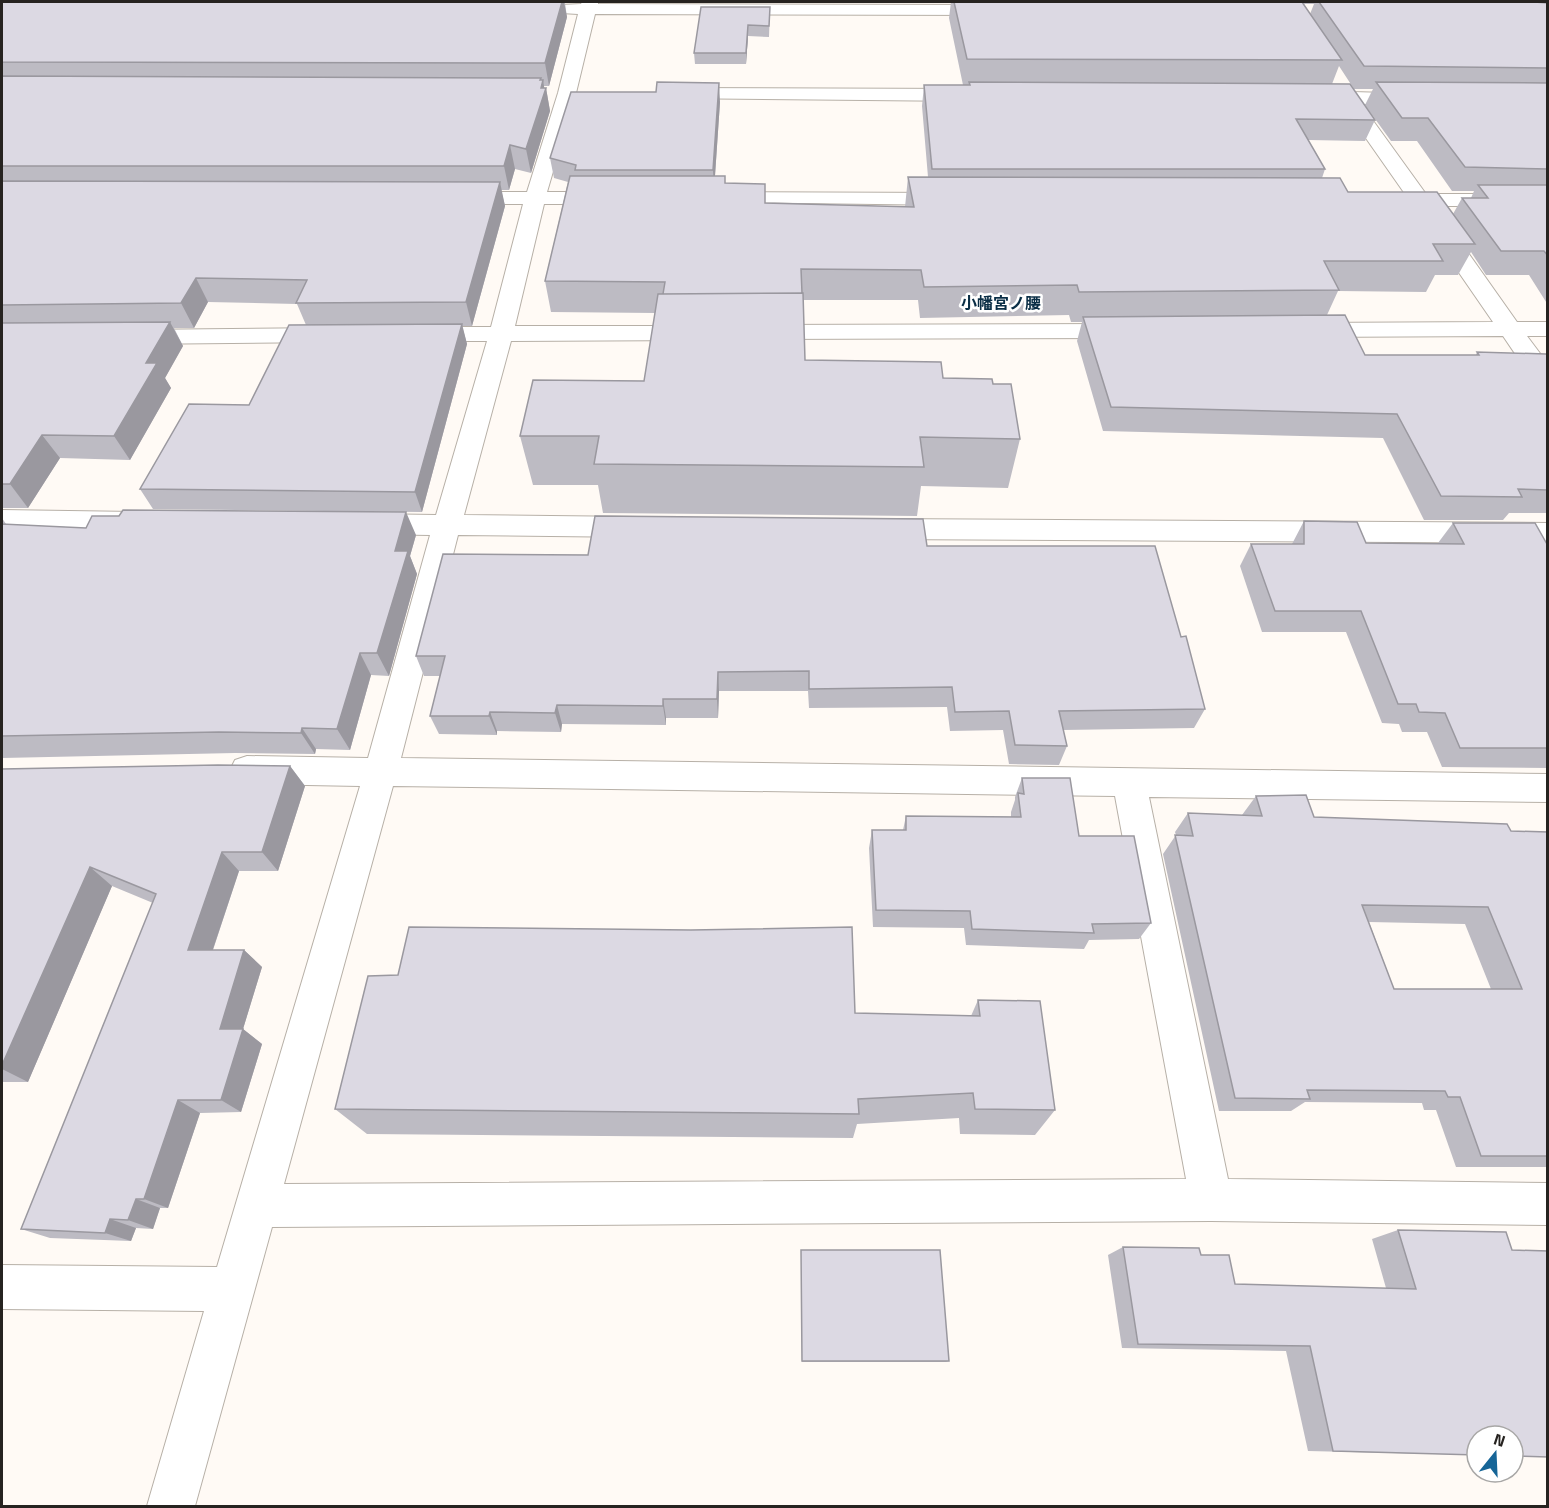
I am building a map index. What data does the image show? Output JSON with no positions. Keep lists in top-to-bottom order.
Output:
{
  "districts": ["小幡宮ノ腰"],
  "north": "top"
}
